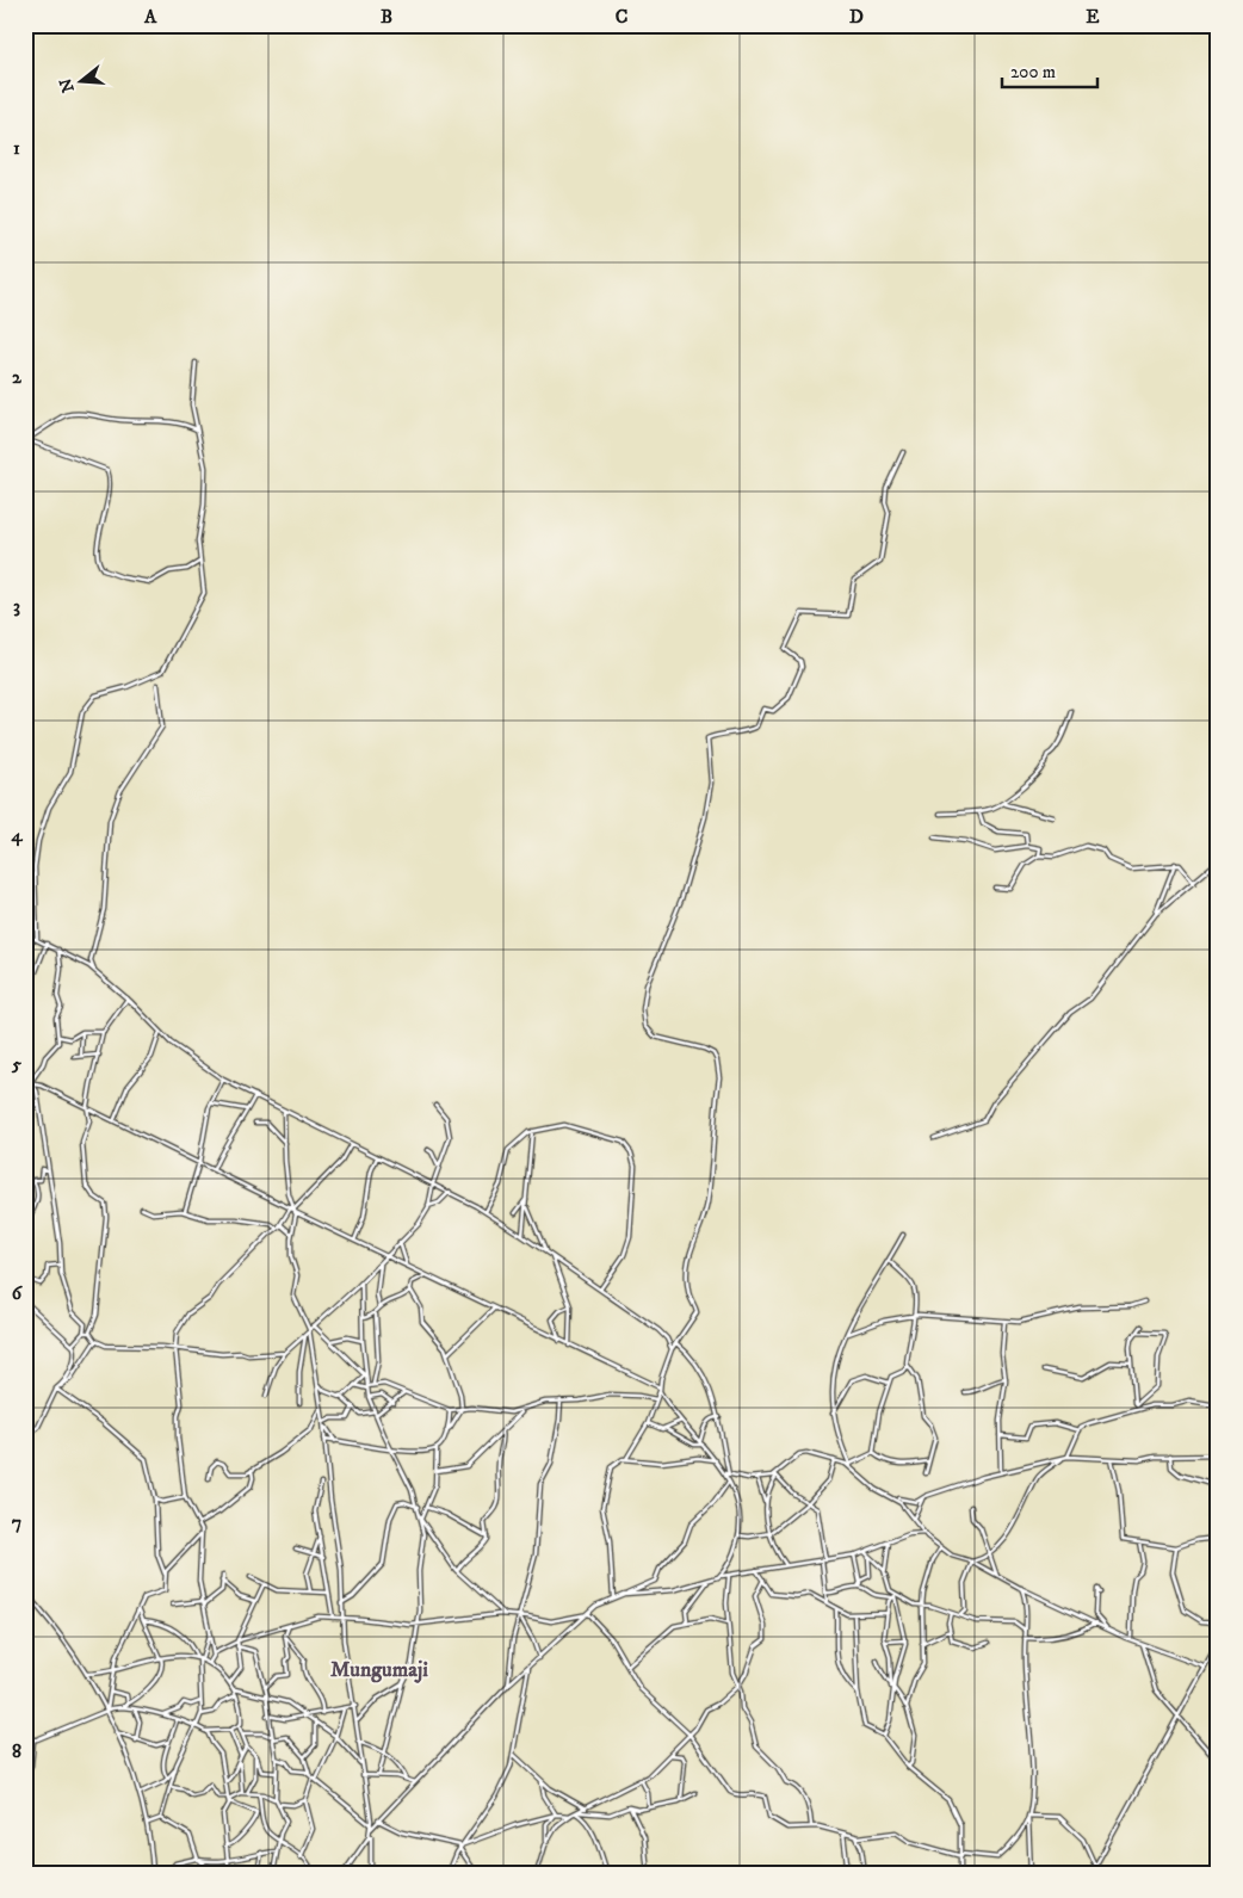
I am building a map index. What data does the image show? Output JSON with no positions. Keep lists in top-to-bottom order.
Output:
{
  "districts": ["Mungumaji"],
  "scale_bar": "200 m",
  "north": "left",
  "grid": {
    "columns": [
      "A",
      "B",
      "C",
      "D",
      "E"
    ],
    "rows": [
      "1",
      "2",
      "3",
      "4",
      "5",
      "6",
      "7",
      "8"
    ]
  }
}
